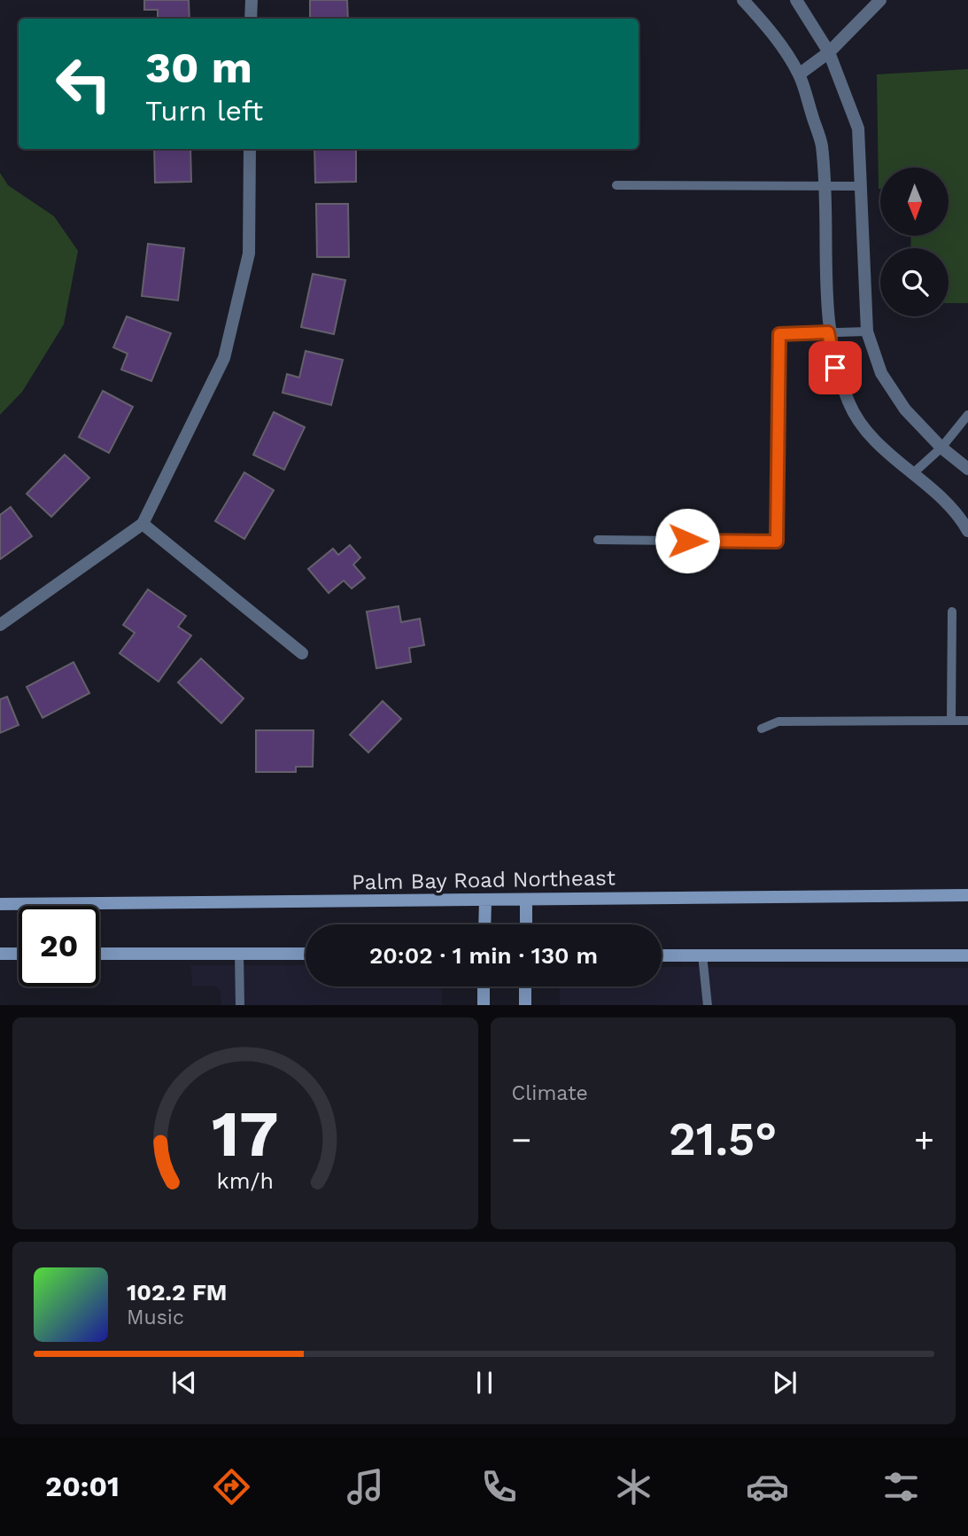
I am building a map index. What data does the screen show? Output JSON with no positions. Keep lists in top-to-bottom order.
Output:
{
  "streets": {
    "main road": ["Palm Bay Road Northeast"]
  },
  "north": "bottom",
  "page": {
    "turn": ["30 m", "Turn left"],
    "limit": "20",
    "trip": "20:02 · 1 min · 130 m",
    "tile": "Climate",
    "heat": ["−", "21.5°", "+"],
    "song": ["102.2 FM", "Music"],
    "tabs": "20:01",
    "gauge": ["17", "km/h"]
  }
}
